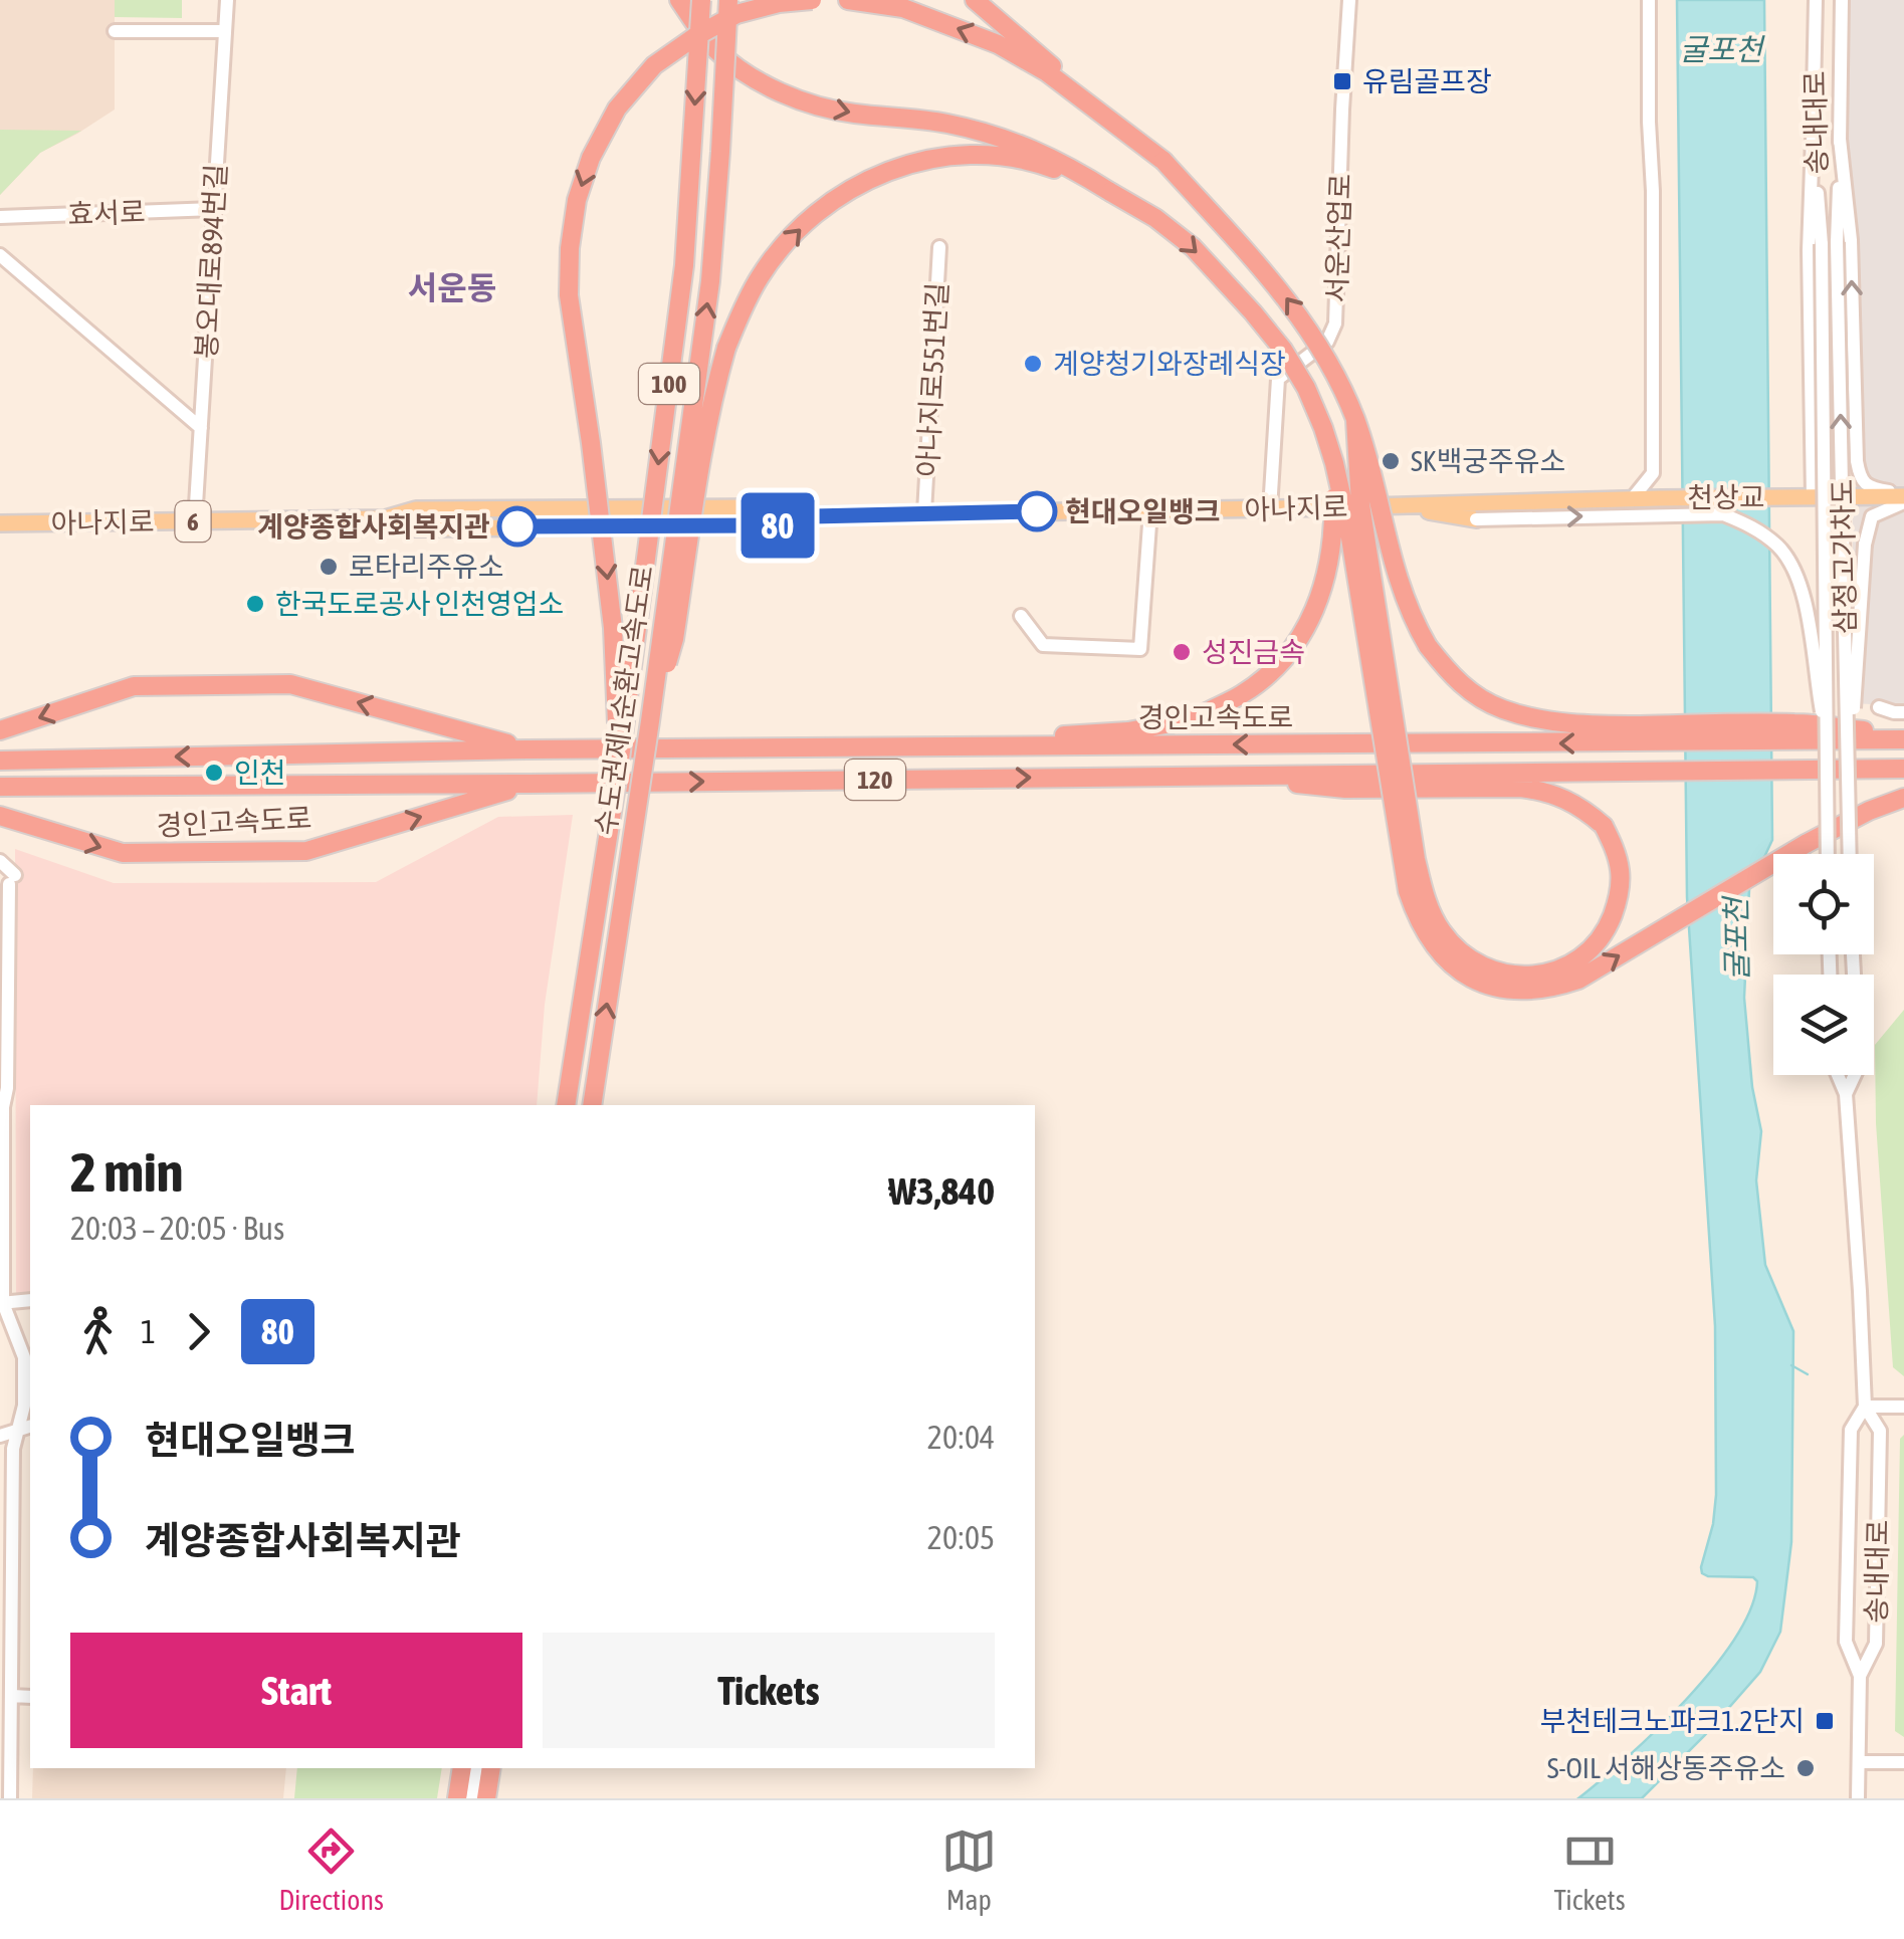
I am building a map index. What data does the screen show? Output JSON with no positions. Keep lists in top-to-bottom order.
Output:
{
  "streets": {
    "highway": [
      "100",
      "수도권제1순환고속도로",
      "경인고속도로",
      "120"
    ],
    "main road": ["천상교", "아나지로", "6"],
    "street": [
      "송내대로",
      "효서로",
      "서운산업로",
      "봉오대로894번길",
      "아나지로551번길",
      "삼정고가차도"
    ]
  },
  "crossings": [
    ["송내대로", "삼정고가차도"],
    ["효서로", "봉오대로894번길"],
    ["서운산업로", "아나지로"],
    ["봉오대로894번길", "아나지로"],
    ["아나지로551번길", "아나지로"],
    ["천상교", "아나지로"],
    ["천상교", "6"]
  ],
  "districts": ["서운동"],
  "water": ["굴포천"],
  "places": {
    "transit": ["유림골프장", "부천테크노파크1.2단지"],
    "other": [
      "계양청기와장례식장",
      "SK백궁주유소",
      "현대오일뱅크",
      "계양종합사회복지관",
      "로타리주유소",
      "한국도로공사 인천영업소",
      "성진금속",
      "인천",
      "S-OIL 서해상동주유소"
    ]
  },
  "lines": ["bus line 80"],
  "page": {
    "on_map": "80",
    "heading": ["2 min", "20:03 – 20:05 · Bus", "₩3,840"],
    "legs": ["1", "80"],
    "list": [
      {
        "name": "현대오일뱅크",
        "value": "20:04"
      },
      {
        "name": "계양종합사회복지관",
        "value": "20:05"
      }
    ],
    "buttons": ["Start", "Tickets"],
    "tabs": ["Directions", "Map", "Tickets"]
  }
}
